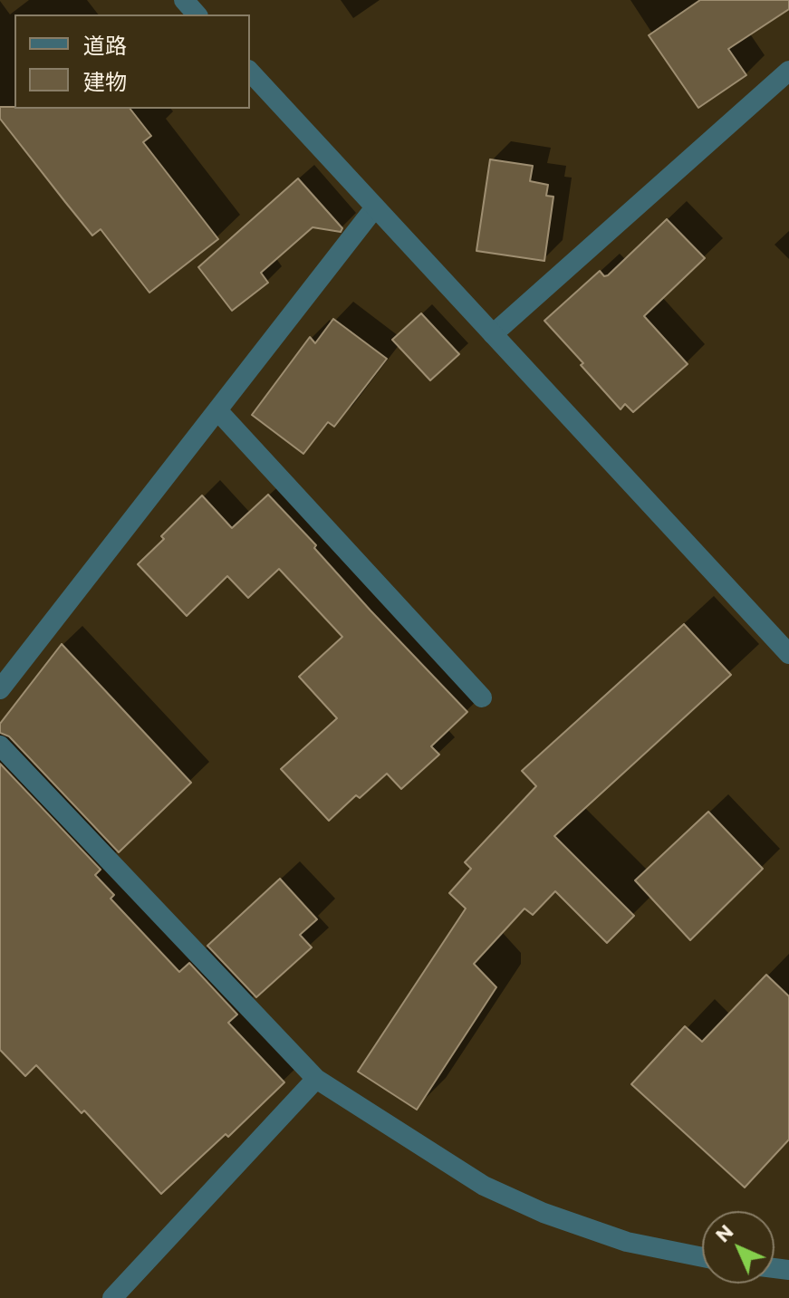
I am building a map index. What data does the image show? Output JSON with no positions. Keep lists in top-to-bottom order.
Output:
{
  "legend": ["道路", "建物"],
  "north": "top left"
}
